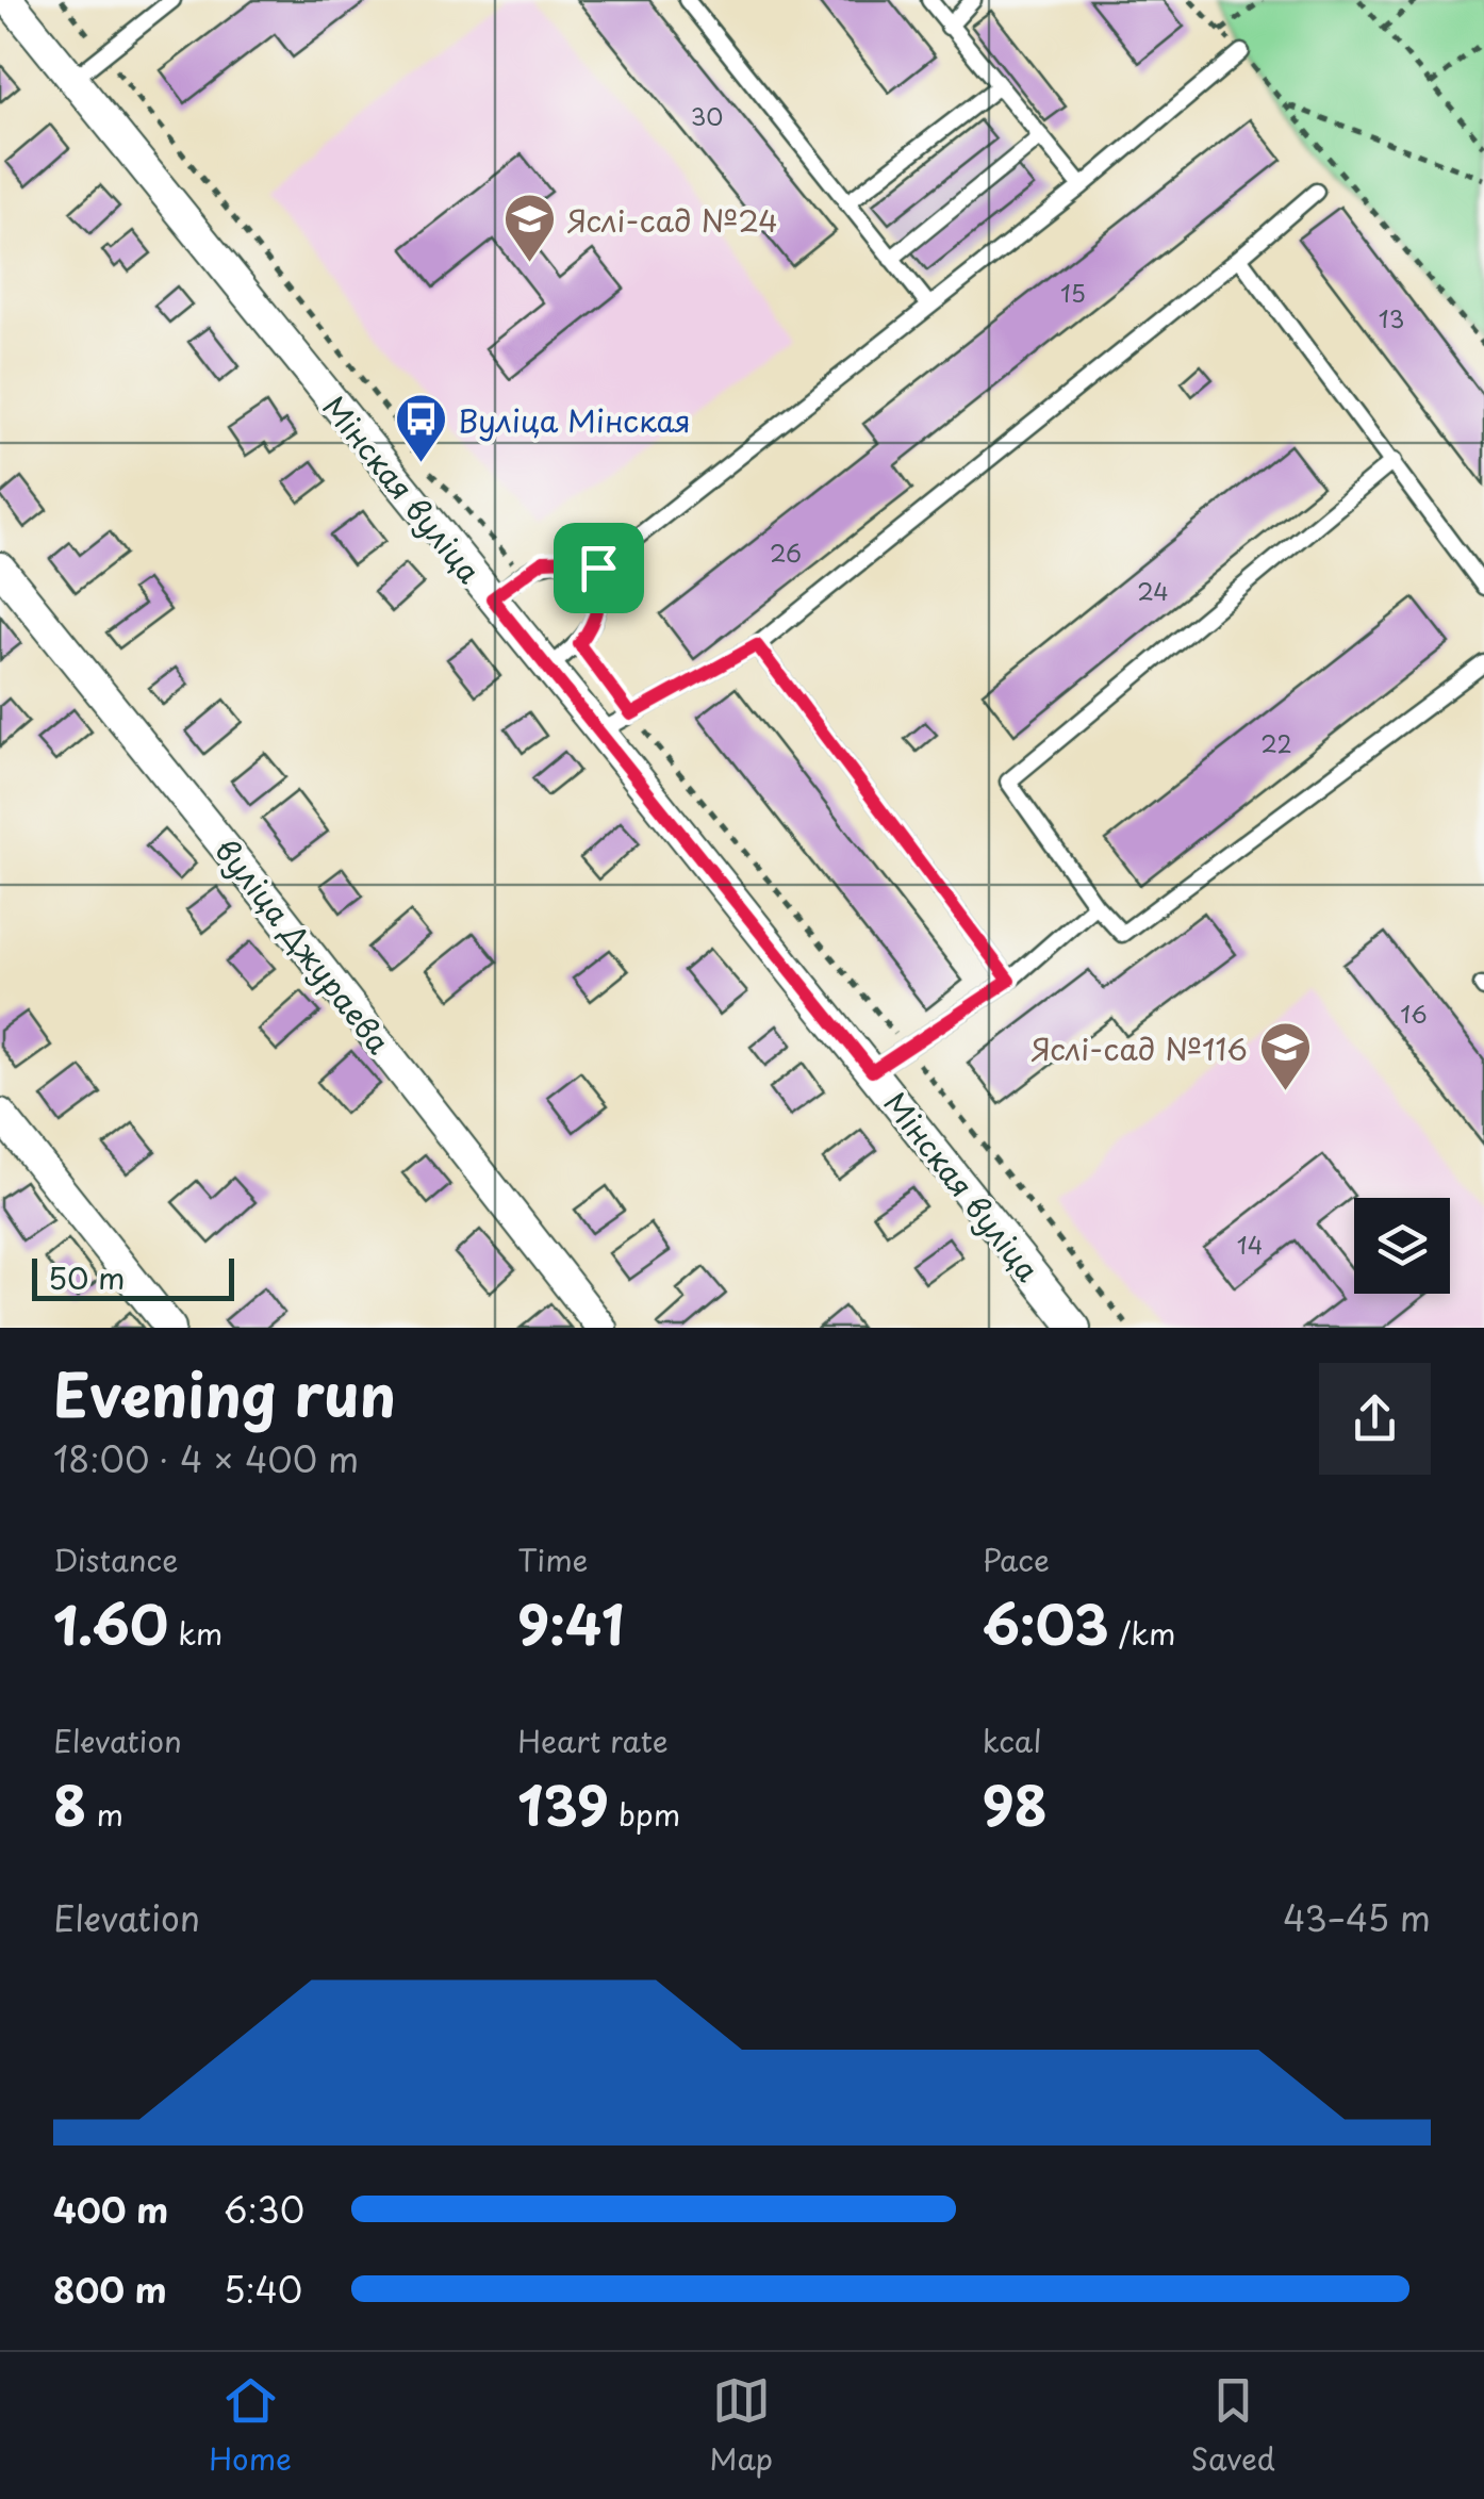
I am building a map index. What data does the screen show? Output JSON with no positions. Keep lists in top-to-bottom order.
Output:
{
  "streets": {
    "street": ["Мінская вуліца", "вуліца Джураева"]
  },
  "places": {
    "school or university": ["Яслі-сад №24", "Яслі-сад №116"],
    "bus stop": ["Вуліца Мінская"]
  },
  "house_numbers": [
    "30",
    "15",
    "13",
    "26",
    "24",
    "22",
    "16",
    "14"
  ],
  "scale_bar": "50 m",
  "page": {
    "scale": "50 m",
    "heading": ["Evening run", "18:00 · 4 × 400 m"],
    "stats": [
      ["Distance", "1.60 km"],
      ["Time", "9:41"],
      ["Pace", "6:03 /km"],
      ["Elevation", "8 m"],
      ["Heart rate", "139 bpm"],
      ["kcal", "98"]
    ],
    "chart": ["Elevation", "43–45 m"],
    "list": [
      {
        "name": "400 m",
        "note": "6:30"
      },
      {
        "name": "800 m",
        "note": "5:40"
      }
    ],
    "tabs": ["Home", "Map", "Saved"]
  }
}
